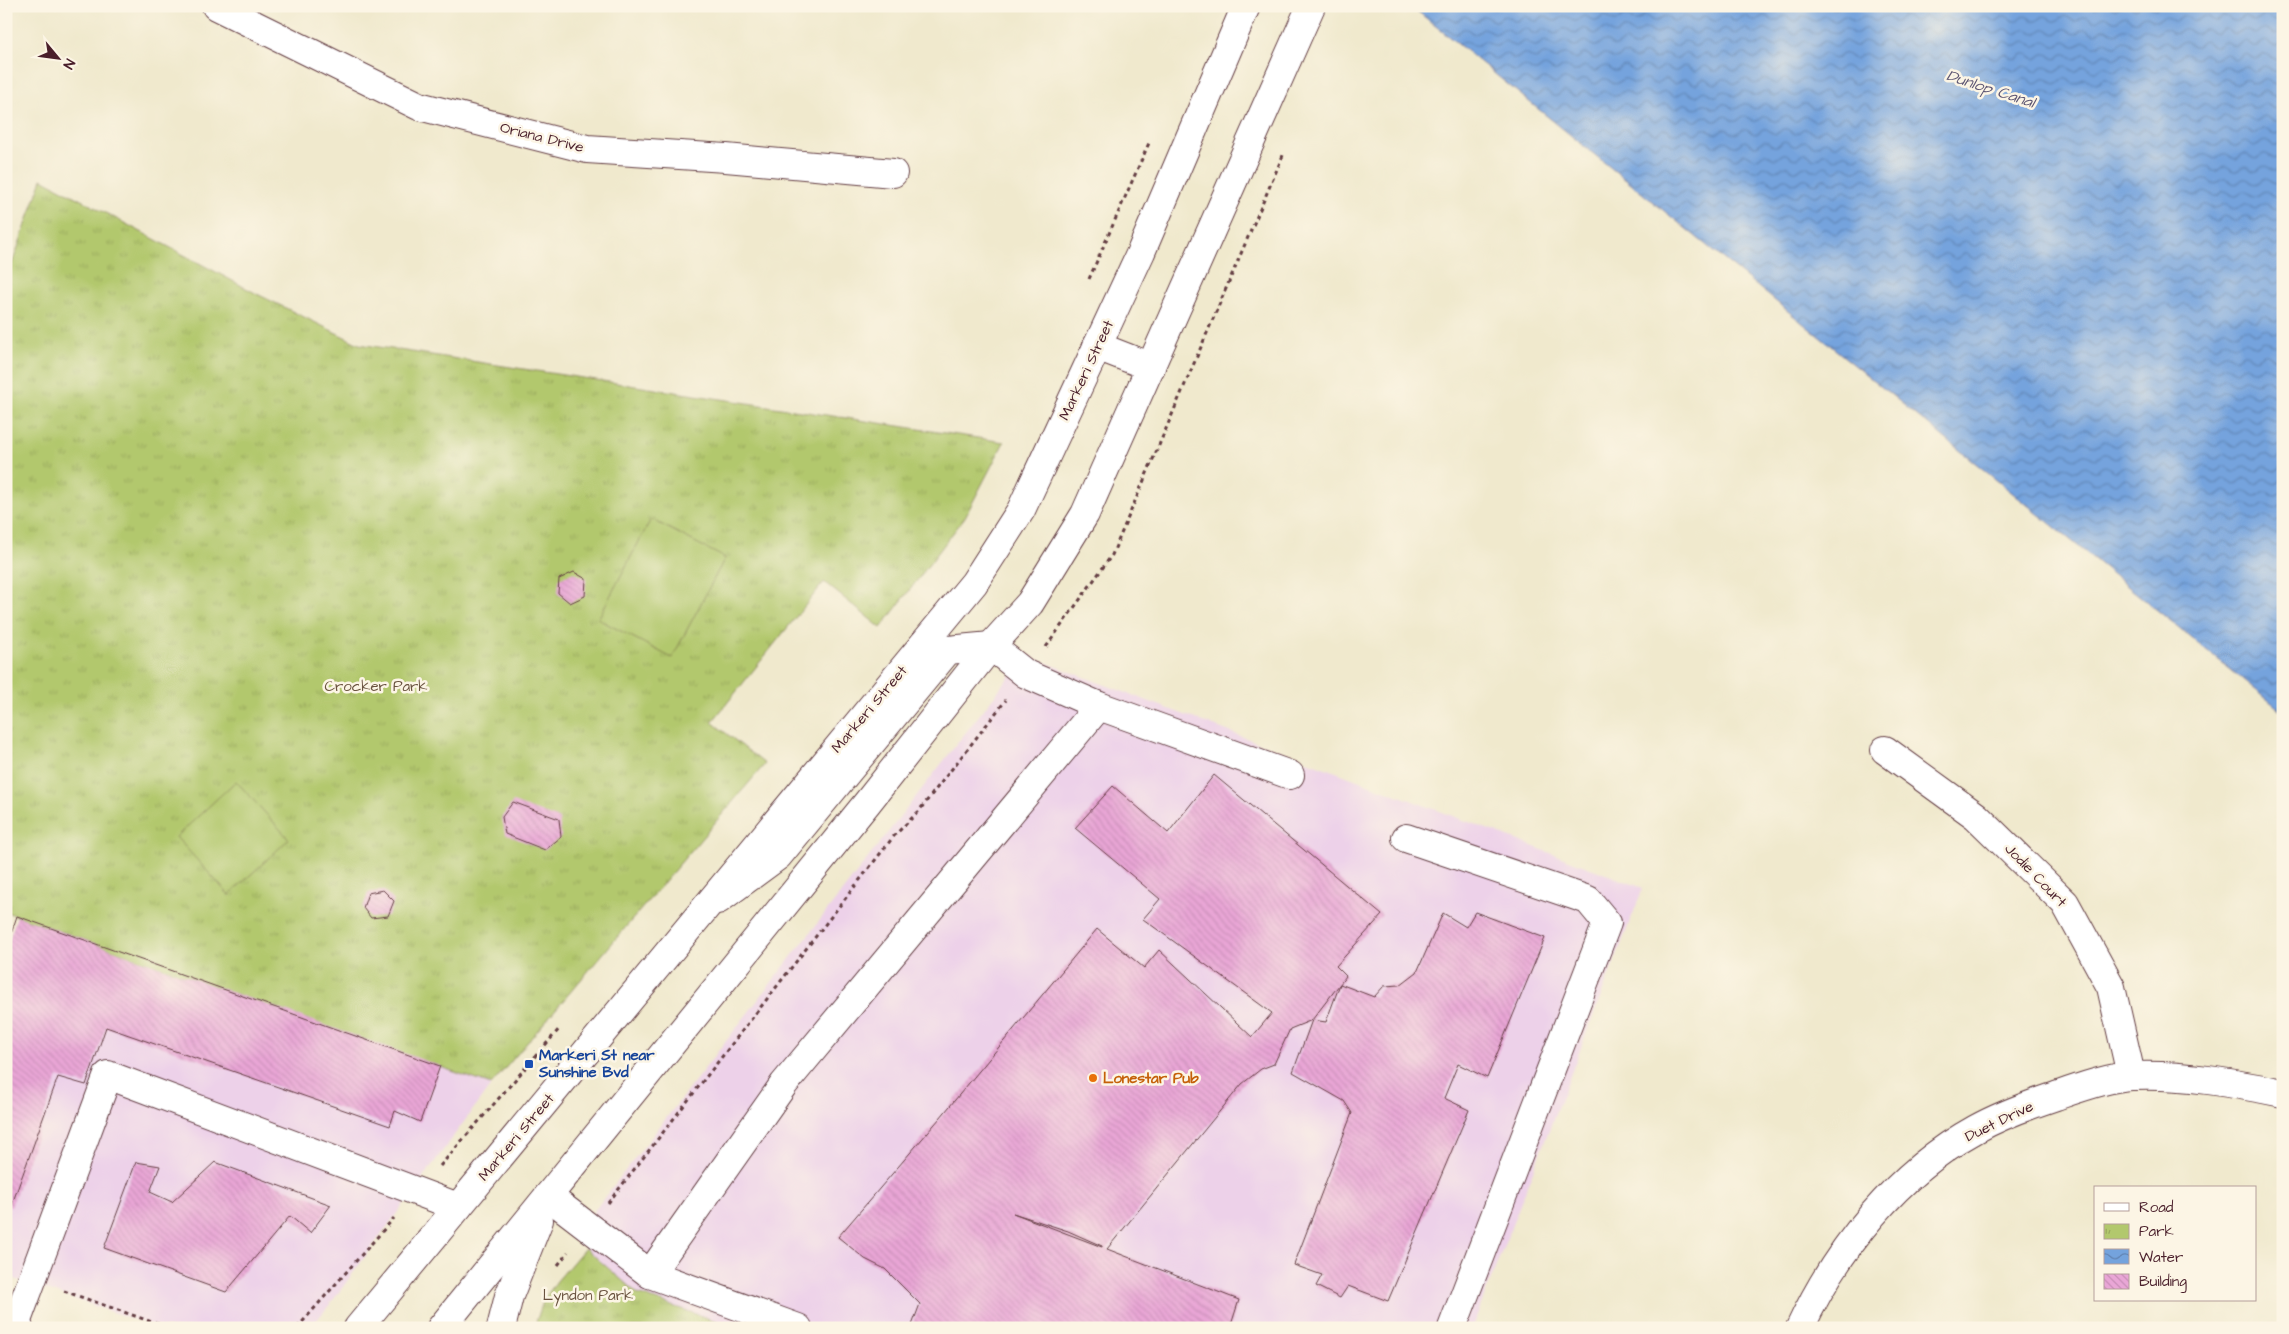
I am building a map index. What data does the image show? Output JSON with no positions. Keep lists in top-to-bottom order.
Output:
{
  "streets": {
    "main road": [
      "Oriana Drive",
      "Markeri Street",
      "Jodie Court",
      "Duet Drive"
    ]
  },
  "crossings": [
    ["Jodie Court", "Duet Drive"]
  ],
  "water": ["Dunlop Canal"],
  "parks": ["Crocker Park", "Lyndon Park"],
  "places": {
    "transit": ["Markeri St near Sunshine Bvd"],
    "other": ["Lonestar Pub"]
  },
  "legend": [
    "Road",
    "Park",
    "Water",
    "Building"
  ],
  "north": "bottom right"
}
